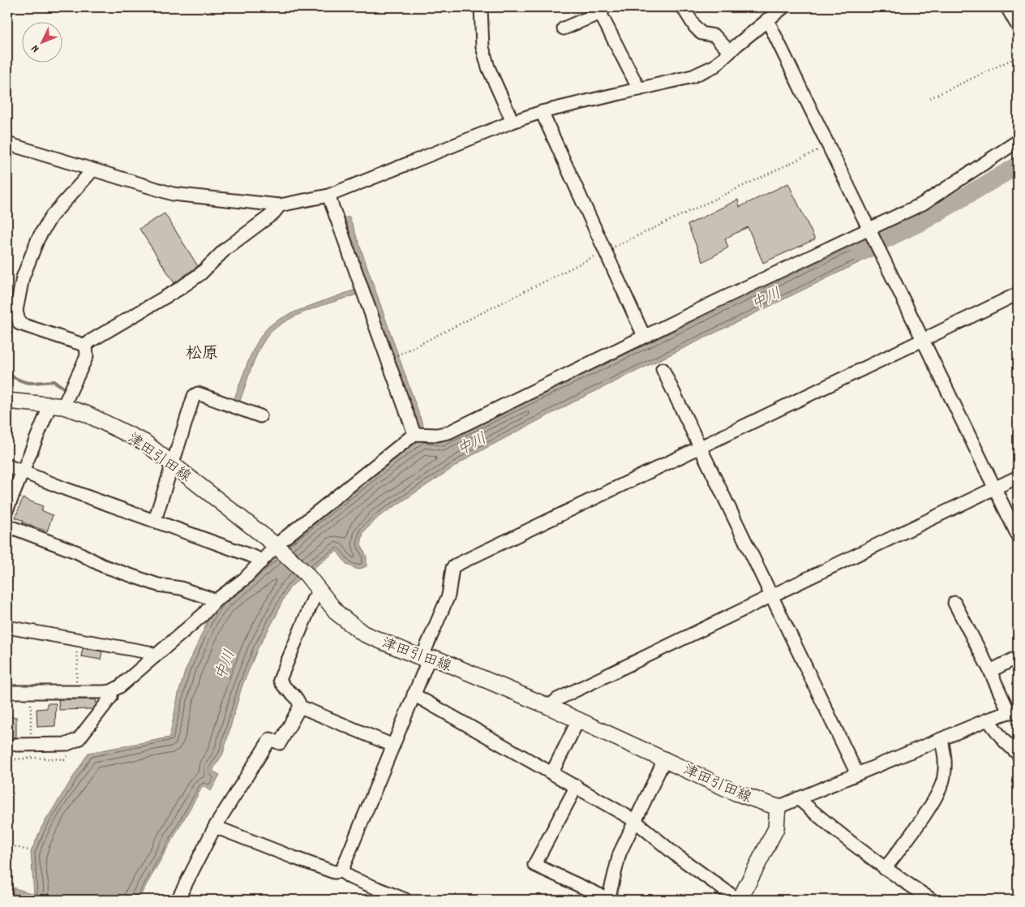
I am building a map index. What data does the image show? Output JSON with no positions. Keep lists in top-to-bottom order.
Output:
{
  "streets": {
    "main road": ["津田引田線"]
  },
  "districts": ["松原"],
  "water": ["中川"],
  "north": "bottom left"
}
